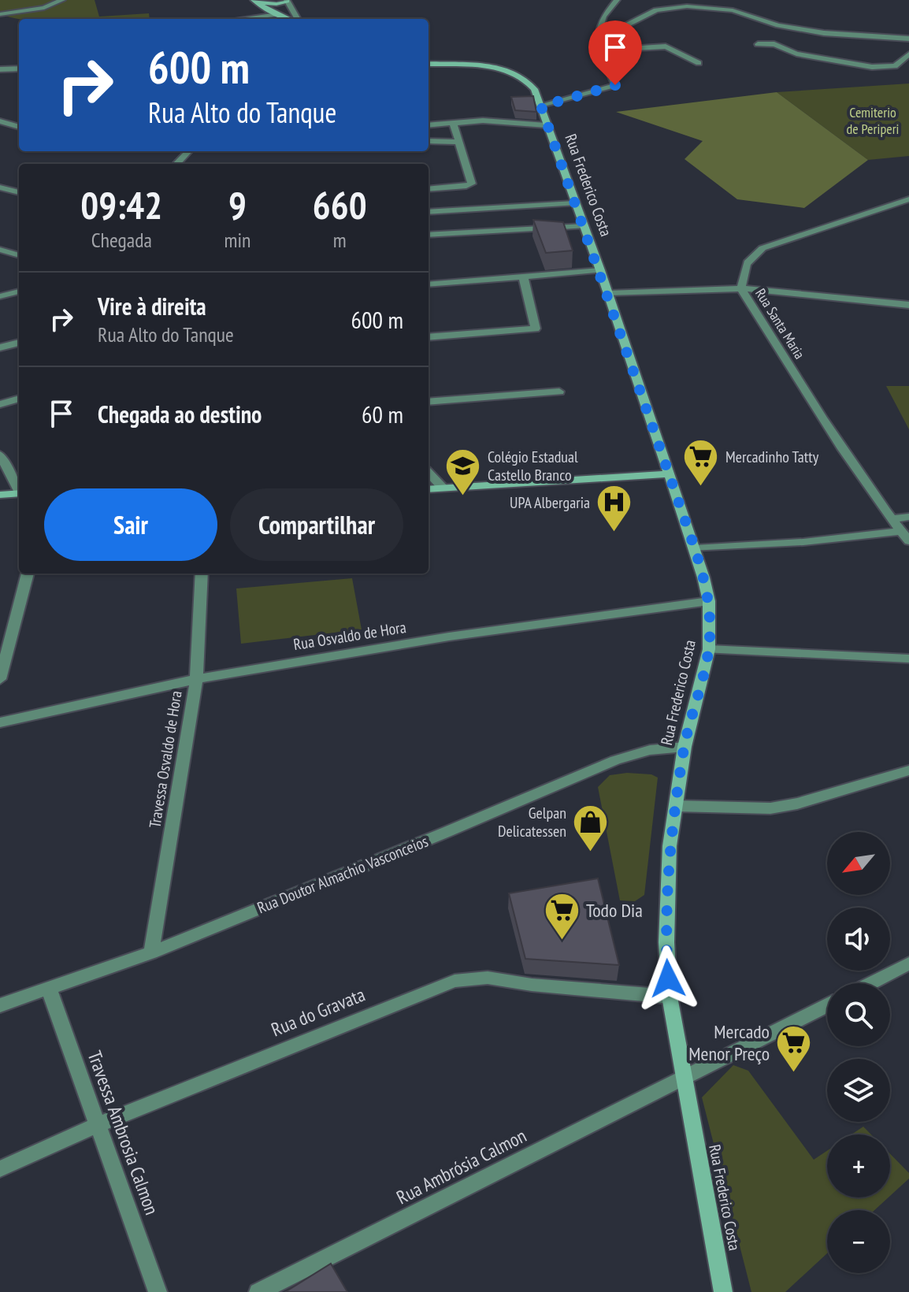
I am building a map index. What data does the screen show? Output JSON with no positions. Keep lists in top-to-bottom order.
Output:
{
  "streets": {
    "main road": ["Rua Frederico Costa"],
    "street": [
      "Rua Santa Maria",
      "Rua Osvaldo de Hora",
      "Travessa Osvaldo de Hora",
      "Rua Doutor Almachio Vasconceios",
      "Rua do Gravata",
      "Travessa Ambrosia Calmon",
      "Rua Ambrósia Calmon"
    ]
  },
  "crossings": [
    ["Rua Frederico Costa", "Rua Osvaldo de Hora"],
    ["Rua Frederico Costa", "Rua Doutor Almachio Vasconceios"],
    ["Rua Frederico Costa", "Rua do Gravata"],
    ["Rua Frederico Costa", "Rua Ambrósia Calmon"],
    ["Rua Osvaldo de Hora", "Travessa Osvaldo de Hora"],
    ["Travessa Osvaldo de Hora", "Rua Doutor Almachio Vasconceios"],
    ["Rua Doutor Almachio Vasconceios", "Travessa Ambrosia Calmon"],
    ["Rua do Gravata", "Travessa Ambrosia Calmon"]
  ],
  "parks": ["Cemiterio de Periperi"],
  "places": {
    "supermarket": ["Mercadinho Tatty", "Todo Dia", "Mercado Menor Preço"],
    "school or university": ["Colégio Estadual Castello Branco"],
    "hospital": ["UPA Albergaria"],
    "shop": ["Gelpan Delicatessen"]
  },
  "north": "bottom left",
  "page": {
    "turn": ["600 m", "Rua Alto do Tanque"],
    "eta": [
      "09:42",
      "Chegada",
      "9",
      "min",
      "660",
      "m"
    ],
    "list": [
      {
        "name": "Vire à direita",
        "note": "Rua Alto do Tanque",
        "value": "600 m"
      },
      {
        "name": "Chegada ao destino",
        "value": "60 m"
      }
    ],
    "buttons": ["Sair", "Compartilhar"],
    "map_buttons": ["+", "−"]
  }
}
